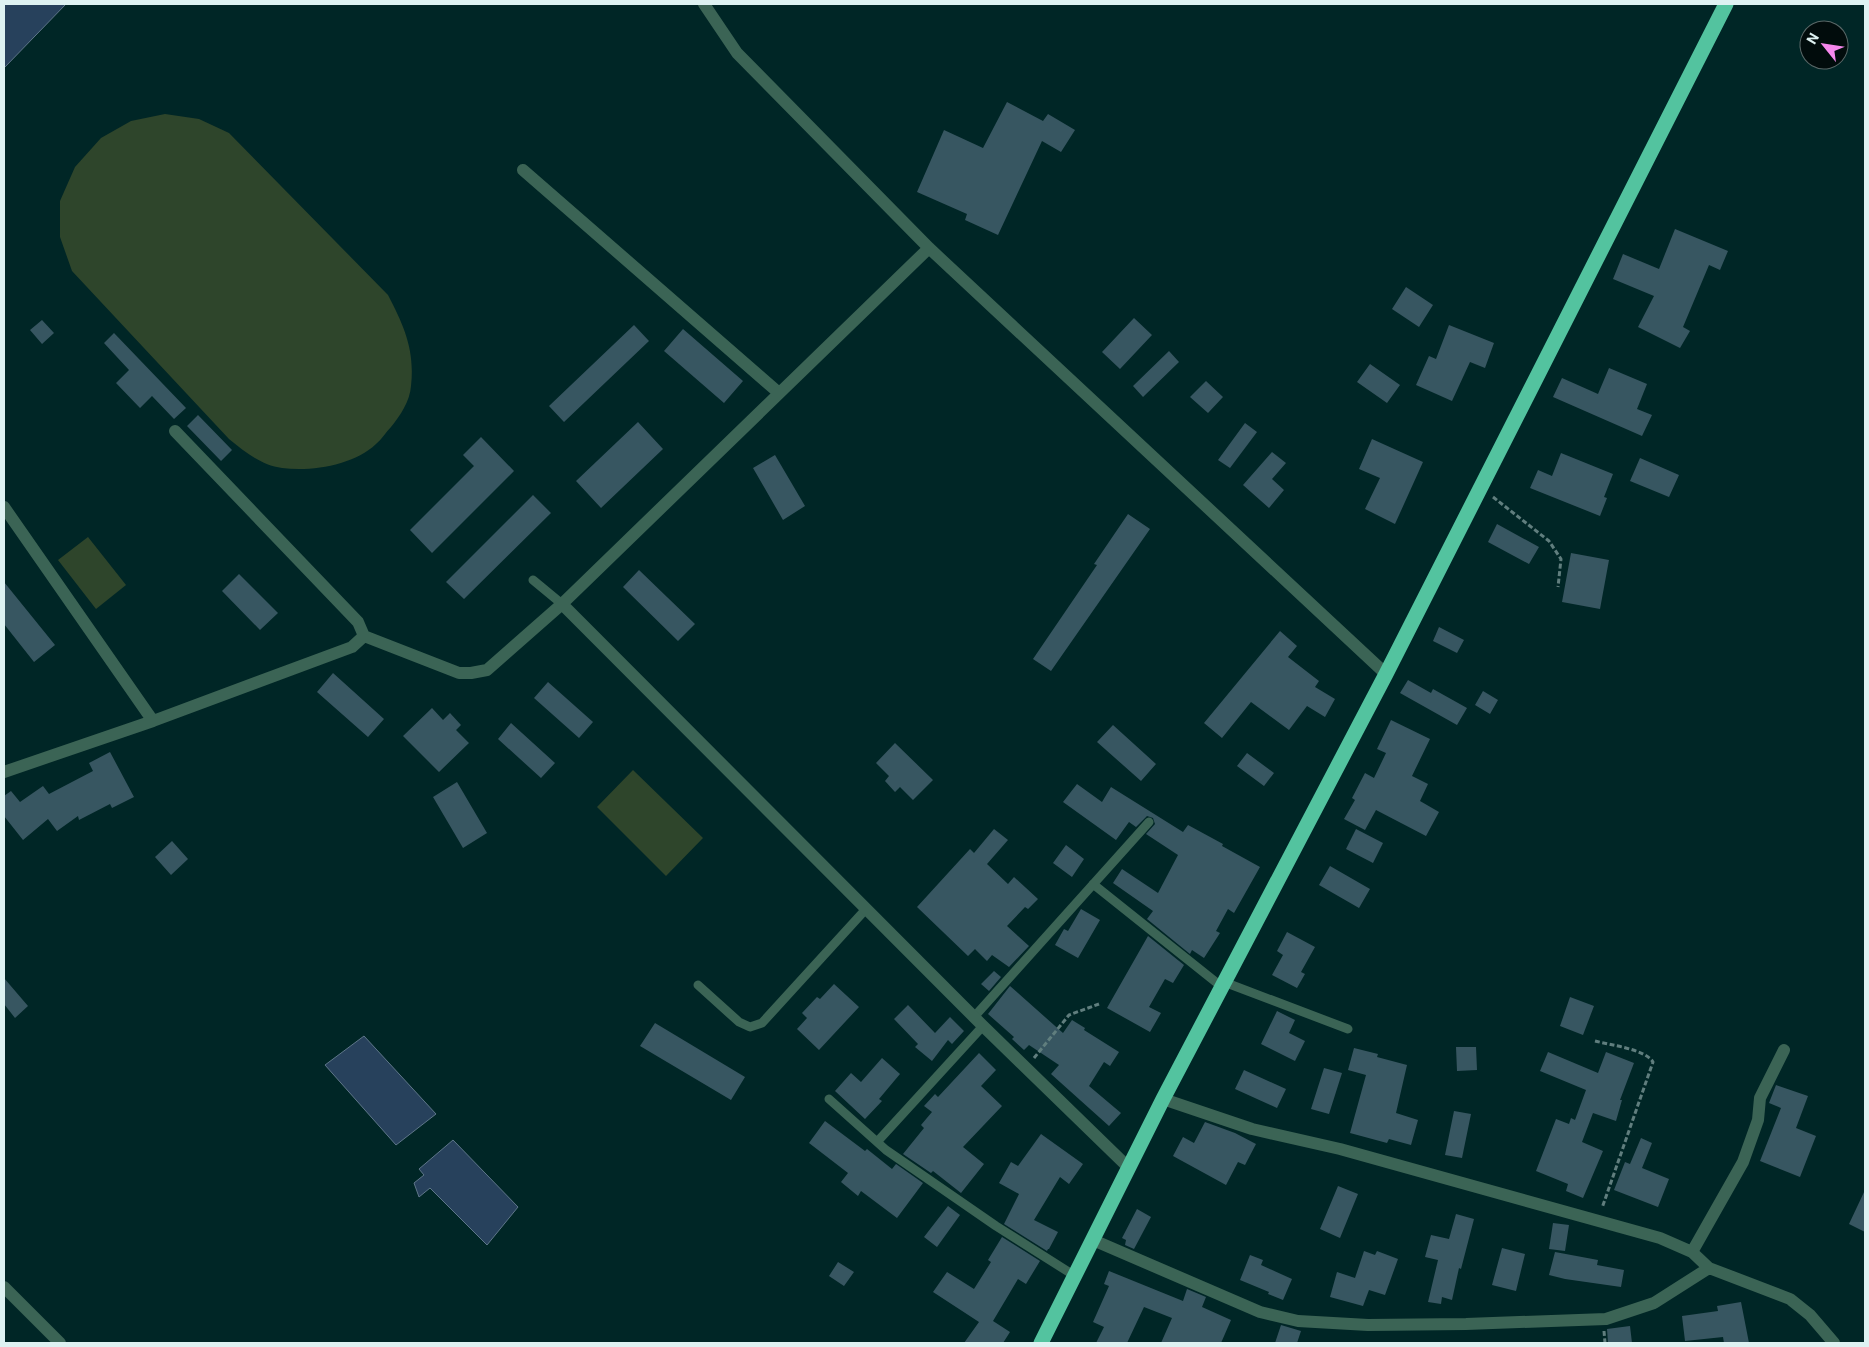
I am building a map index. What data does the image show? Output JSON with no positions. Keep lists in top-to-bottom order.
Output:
{
  "north": "top left"
}
